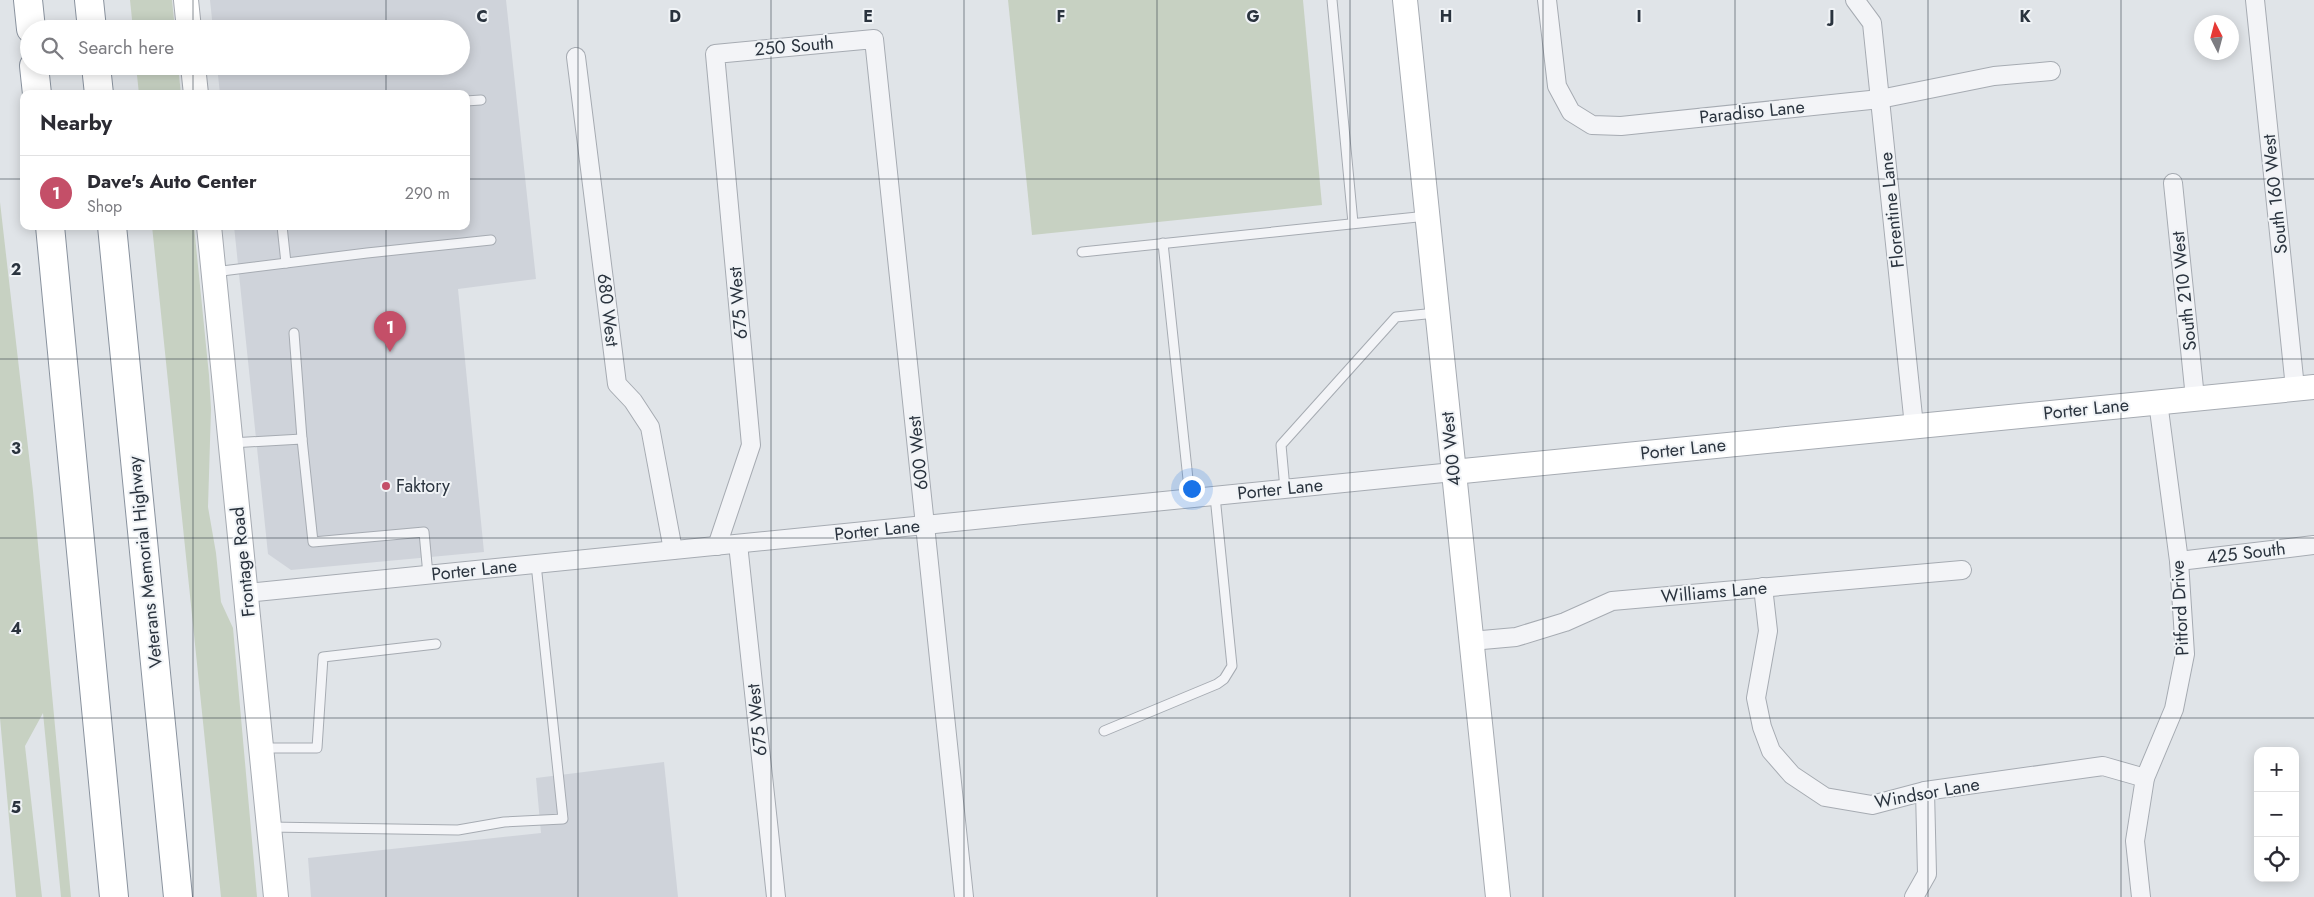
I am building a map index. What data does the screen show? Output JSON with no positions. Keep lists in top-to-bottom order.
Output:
{
  "streets": {
    "highway": ["Veterans Memorial Highway"],
    "street": [
      "250 South",
      "Paradiso Lane",
      "South 160 West",
      "Florentine Lane",
      "South 210 West",
      "675 West",
      "680 West",
      "Porter Lane",
      "400 West",
      "600 West",
      "425 South",
      "Frontage Road",
      "Williams Lane",
      "Pitford Drive",
      "Windsor Lane"
    ]
  },
  "crossings": [
    ["250 South", "675 West"],
    ["250 South", "600 West"],
    ["Paradiso Lane", "Florentine Lane"],
    ["South 160 West", "Porter Lane"],
    ["Florentine Lane", "Porter Lane"],
    ["South 210 West", "Porter Lane"],
    ["675 West", "Porter Lane"],
    ["680 West", "Porter Lane"],
    ["Porter Lane", "400 West"],
    ["Porter Lane", "600 West"],
    ["Porter Lane", "Frontage Road"],
    ["Porter Lane", "Pitford Drive"],
    ["400 West", "Williams Lane"],
    ["425 South", "Pitford Drive"],
    ["Williams Lane", "Windsor Lane"],
    ["Pitford Drive", "Windsor Lane"]
  ],
  "places": ["Faktory"],
  "north": "top",
  "page": {
    "search": "Search here",
    "heading": "Nearby",
    "list": [
      {
        "mark": "1",
        "name": "Dave's Auto Center",
        "note": "Shop",
        "value": "290 m"
      }
    ],
    "pins": "1",
    "map_buttons": ["+", "−"]
  },
  "grid": {
    "columns": [
      "C",
      "D",
      "E",
      "F",
      "G",
      "H",
      "I",
      "J",
      "K"
    ],
    "rows": [
      "2",
      "3",
      "4",
      "5"
    ]
  }
}
